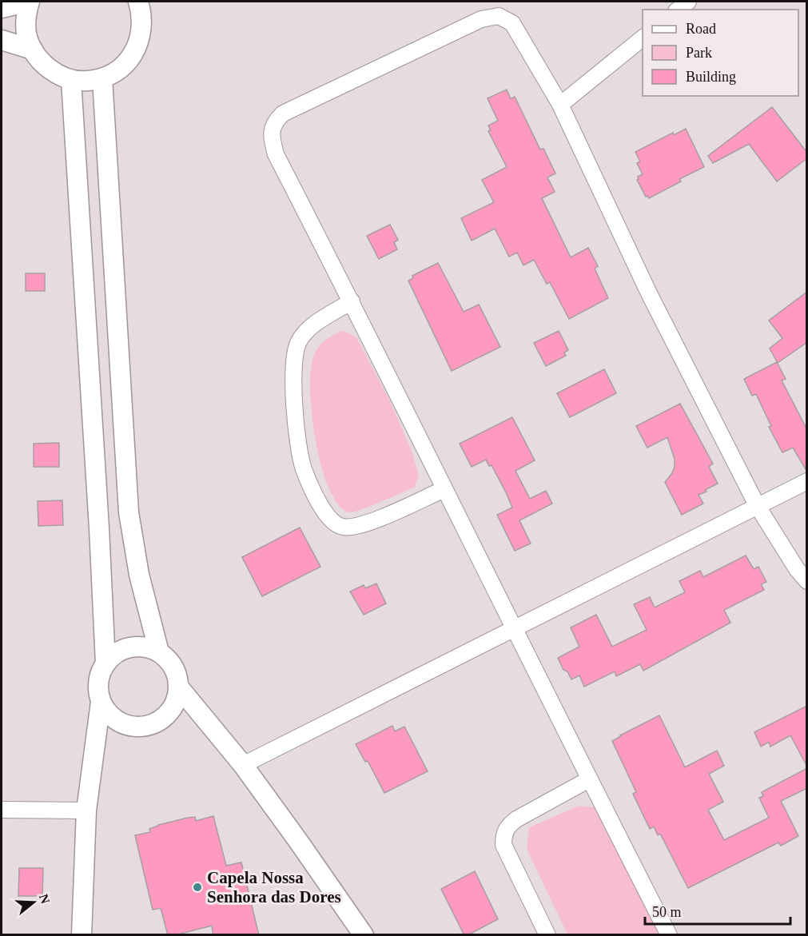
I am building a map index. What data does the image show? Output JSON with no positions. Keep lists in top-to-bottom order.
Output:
{
  "places": ["Capela Nossa Senhora das Dores"],
  "legend": ["Road", "Park", "Building"],
  "scale_bar": "50 m",
  "north": "right"
}
